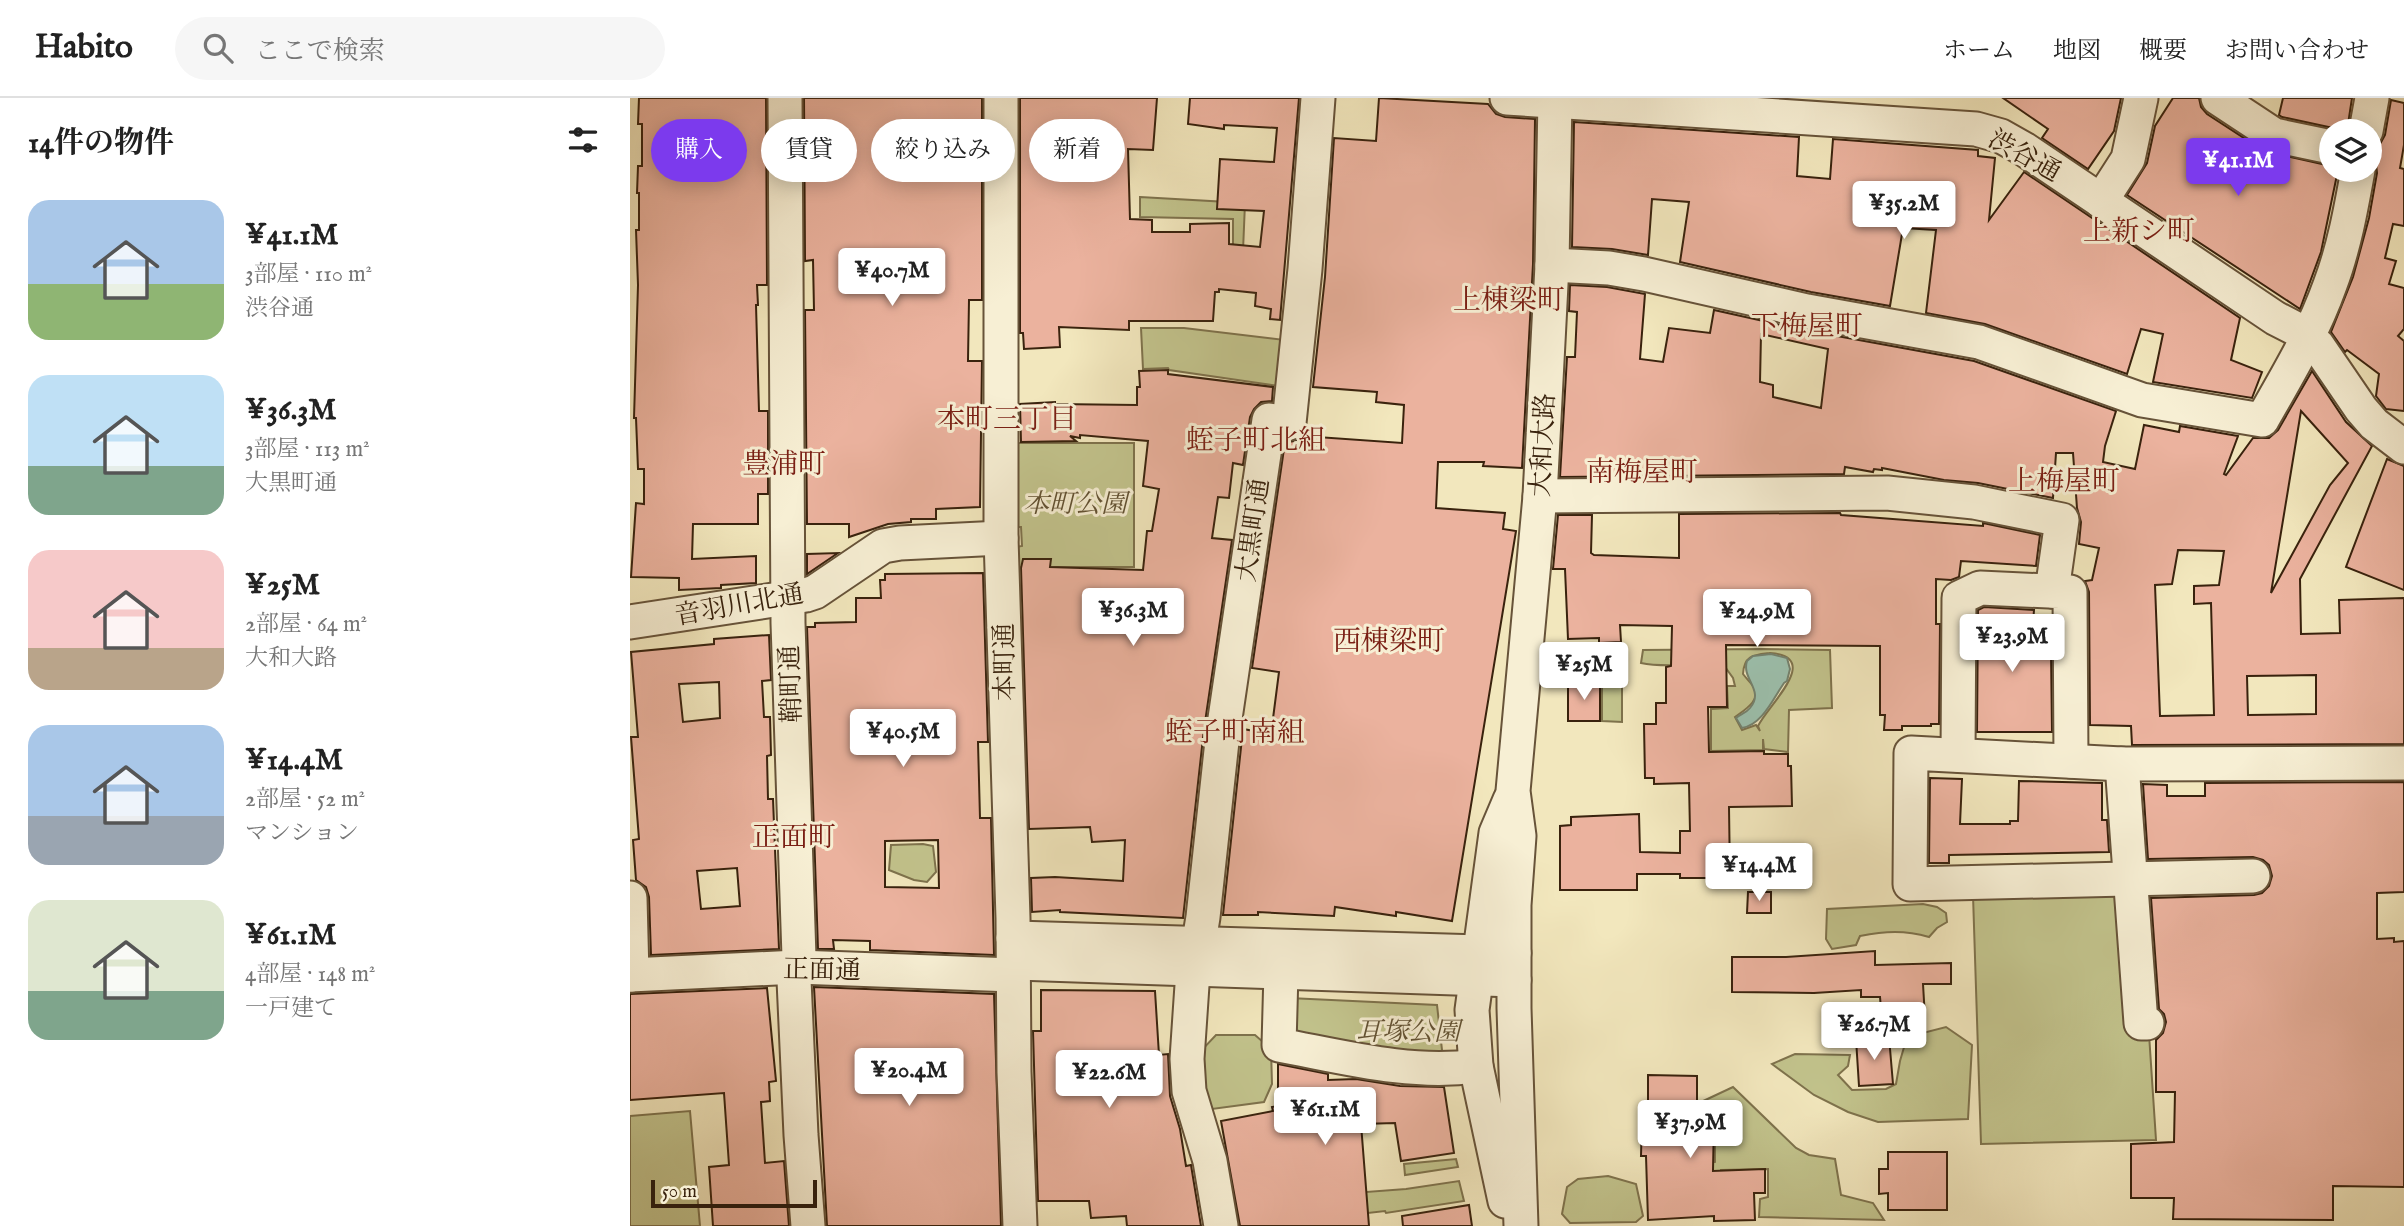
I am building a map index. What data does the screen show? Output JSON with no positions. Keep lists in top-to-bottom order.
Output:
{
  "streets": {
    "street": [
      "渋谷通",
      "大和大路",
      "大黒町通",
      "音羽川北通",
      "本町通",
      "鞘町通",
      "正面通"
    ]
  },
  "crossings": [
    ["渋谷通", "大和大路"],
    ["大黒町通", "正面通"],
    ["音羽川北通", "本町通"],
    ["音羽川北通", "鞘町通"],
    ["本町通", "正面通"],
    ["鞘町通", "正面通"]
  ],
  "districts": [
    "上新シ町",
    "上棟梁町",
    "下梅屋町",
    "本町三丁目",
    "蛭子町北組",
    "豊浦町",
    "南梅屋町",
    "上梅屋町",
    "西棟梁町",
    "蛭子町南組",
    "正面町"
  ],
  "parks": ["本町公園", "耳塚公園"],
  "scale_bar": "50 m",
  "page": {
    "header": "Habito",
    "search": "ここで検索",
    "nav": [
      "ホーム",
      "地図",
      "概要",
      "お問い合わせ"
    ],
    "heading": "14件の物件",
    "chip": [
      "購入",
      "賃貸",
      "絞り込み",
      "新着"
    ],
    "price": [
      "¥41.1M",
      "¥35.2M",
      "¥40.7M",
      "¥36.3M",
      "¥24.9M",
      "¥23.9M",
      "¥25M",
      "¥40.5M",
      "¥14.4M",
      "¥26.7M",
      "¥20.4M",
      "¥22.6M",
      "¥61.1M",
      "¥37.9M"
    ],
    "list": [
      {
        "name": "¥41.1M",
        "note": "3部屋 · 110 m² · 渋谷通"
      },
      {
        "name": "¥36.3M",
        "note": "3部屋 · 113 m² · 大黒町通"
      },
      {
        "name": "¥25M",
        "note": "2部屋 · 64 m² · 大和大路"
      },
      {
        "name": "¥14.4M",
        "note": "2部屋 · 52 m² · マンション"
      },
      {
        "name": "¥61.1M",
        "note": "4部屋 · 148 m² · 一戸建て"
      }
    ],
    "scale": "50 m"
  }
}
